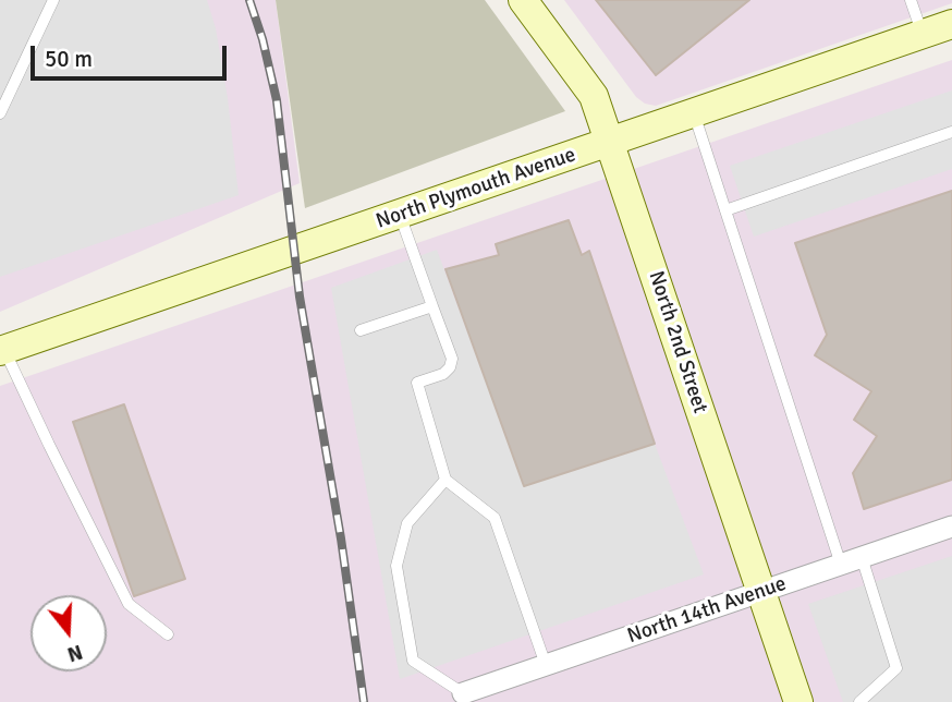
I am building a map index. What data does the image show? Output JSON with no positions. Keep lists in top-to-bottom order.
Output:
{
  "streets": {
    "main road": ["North Plymouth Avenue", "North 2nd Street"],
    "street": ["North 14th Avenue"]
  },
  "crossings": [
    ["North Plymouth Avenue", "North 2nd Street"],
    ["North 2nd Street", "North 14th Avenue"]
  ],
  "scale_bar": "50 m",
  "north": "bottom"
}
